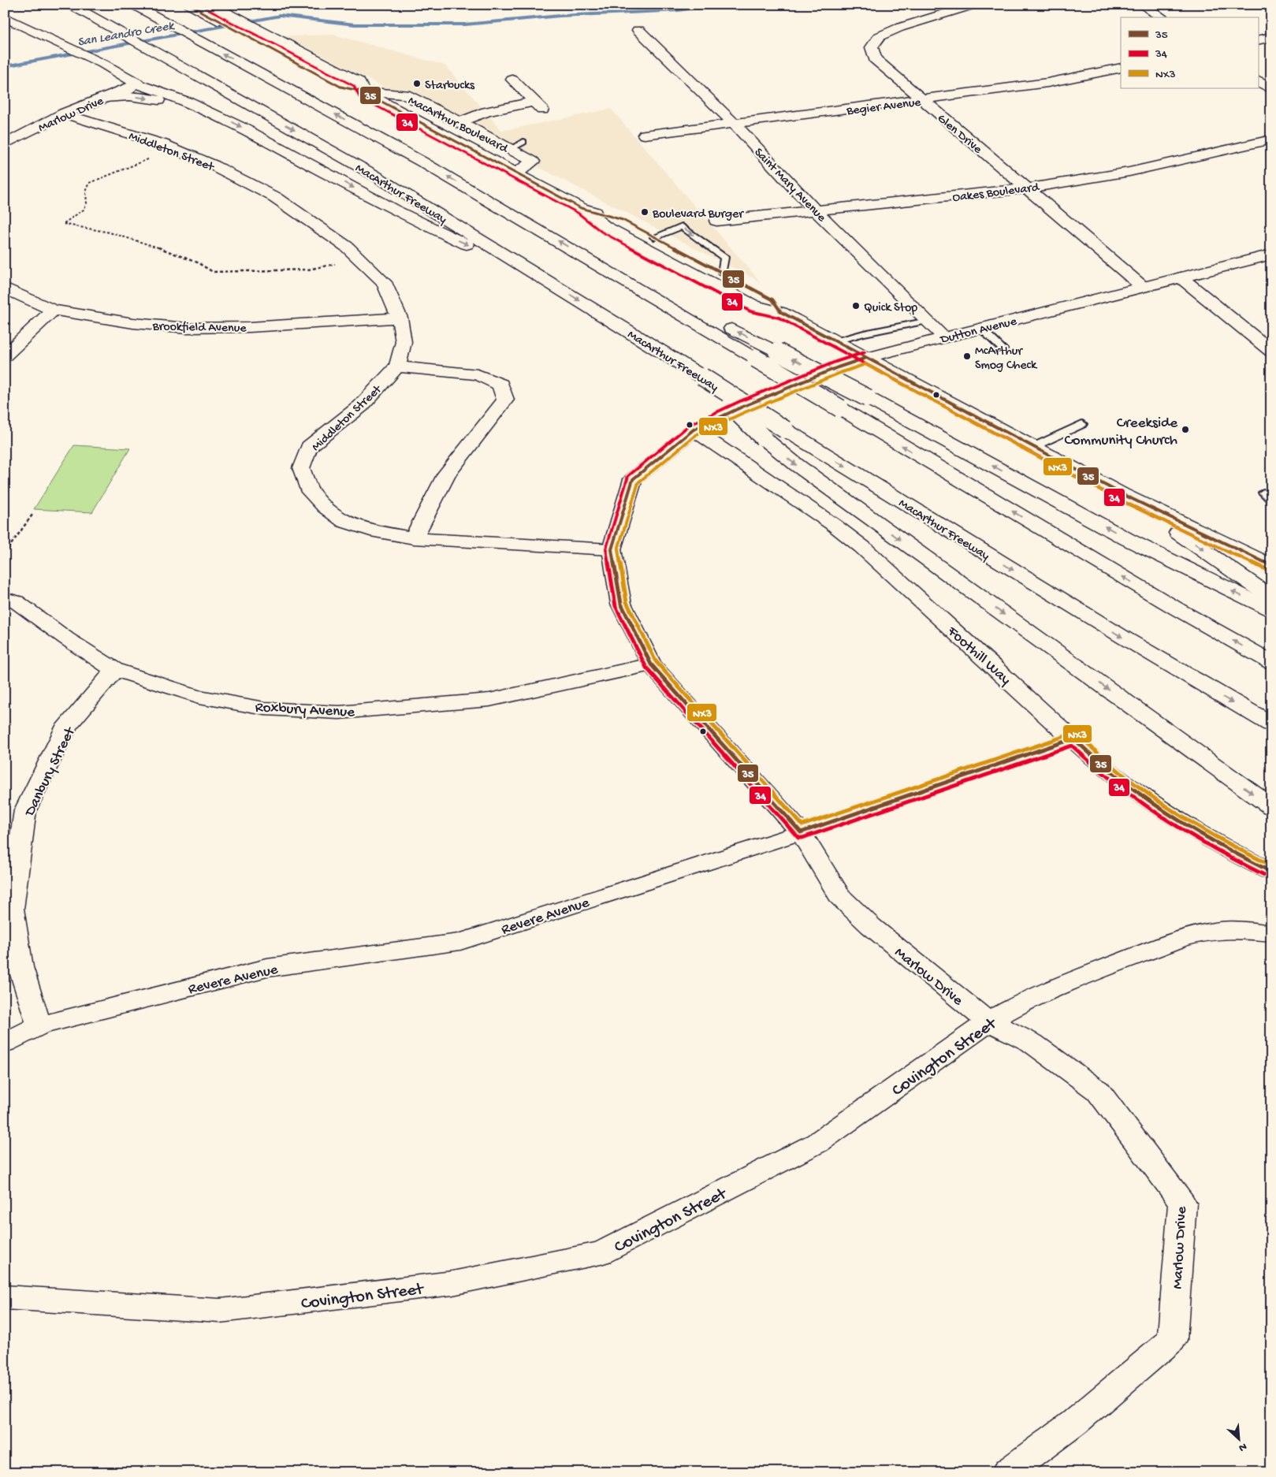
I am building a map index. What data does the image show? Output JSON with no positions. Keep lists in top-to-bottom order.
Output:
{
  "streets": {
    "main road": [
      "Begier Avenue",
      "Marlow Drive",
      "MacArthur Boulevard",
      "Glen Drive",
      "Middleton Street",
      "Saint Mary Avenue",
      "Oakes Boulevard",
      "MacArthur Freeway",
      "Brookfield Avenue",
      "Dutton Avenue",
      "Foothill Way",
      "Roxbury Avenue",
      "Danbury Street",
      "Revere Avenue",
      "Covington Street"
    ]
  },
  "crossings": [
    ["Begier Avenue", "Glen Drive"],
    ["Begier Avenue", "Saint Mary Avenue"],
    ["Marlow Drive", "Middleton Street"],
    ["Marlow Drive", "Dutton Avenue"],
    ["Marlow Drive", "Foothill Way"],
    ["Marlow Drive", "Roxbury Avenue"],
    ["Marlow Drive", "Revere Avenue"],
    ["Marlow Drive", "Covington Street"],
    ["MacArthur Boulevard", "Dutton Avenue"],
    ["Glen Drive", "Oakes Boulevard"],
    ["Glen Drive", "Dutton Avenue"],
    ["Middleton Street", "Brookfield Avenue"],
    ["Saint Mary Avenue", "Oakes Boulevard"],
    ["Saint Mary Avenue", "Dutton Avenue"],
    ["Dutton Avenue", "Foothill Way"],
    ["Foothill Way", "Revere Avenue"],
    ["Roxbury Avenue", "Danbury Street"],
    ["Danbury Street", "Revere Avenue"]
  ],
  "water": ["San Leandro Creek"],
  "places": [
    "Starbucks",
    "Boulevard Burger",
    "Quick Stop",
    "McArthur Smog Check",
    "Creekside Community Church"
  ],
  "lines": ["transit line 35", "transit line 34", "transit line NX3"],
  "legend": ["35", "34", "NX3"],
  "north": "bottom right"
}
